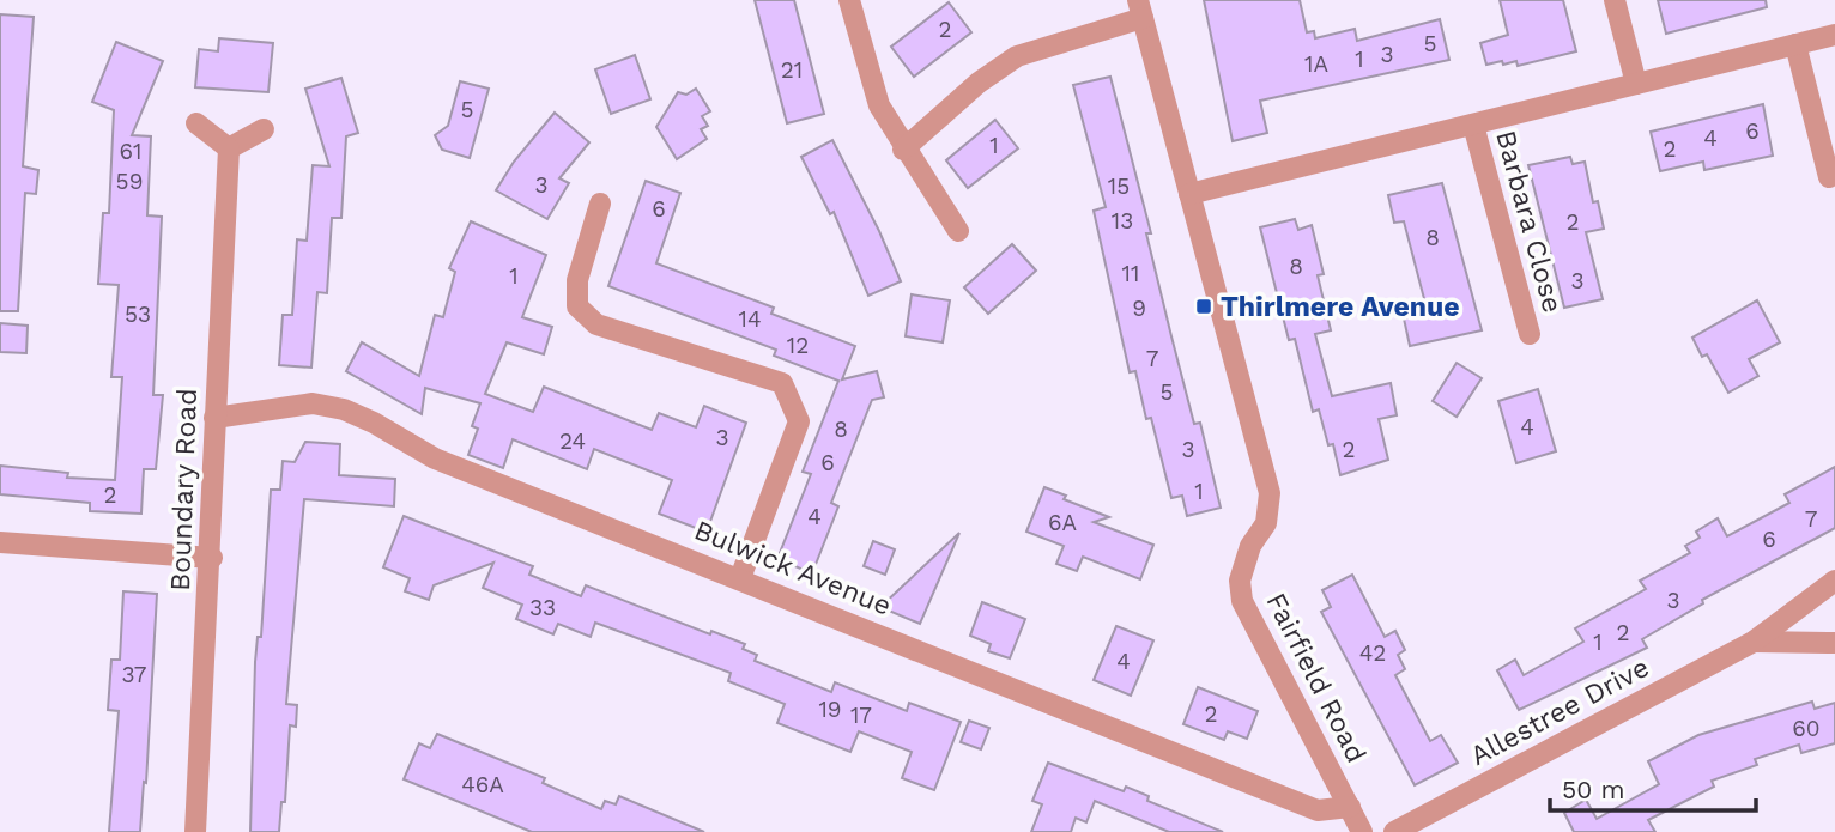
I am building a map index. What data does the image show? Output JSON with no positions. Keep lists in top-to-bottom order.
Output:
{
  "streets": {
    "street": [
      "Barbara Close",
      "Boundary Road",
      "Bulwick Avenue",
      "Fairfield Road",
      "Allestree Drive"
    ]
  },
  "crossings": [
    ["Boundary Road", "Bulwick Avenue"],
    ["Bulwick Avenue", "Fairfield Road"]
  ],
  "places": {
    "transit": ["Thirlmere Avenue"]
  },
  "house_numbers": [
    "2",
    "5",
    "3",
    "1",
    "1A",
    "21",
    "5",
    "6",
    "4",
    "1",
    "2",
    "61",
    "59",
    "3",
    "15",
    "6",
    "13",
    "2",
    "8",
    "8",
    "11",
    "1",
    "3",
    "9",
    "53",
    "14",
    "12",
    "7",
    "5",
    "4",
    "8",
    "3",
    "24",
    "3",
    "2",
    "6",
    "1",
    "2",
    "4",
    "7",
    "6A",
    "6",
    "3",
    "33",
    "2",
    "1",
    "42",
    "4",
    "37",
    "19",
    "2",
    "17",
    "60",
    "46A"
  ],
  "scale_bar": "50 m"
}
